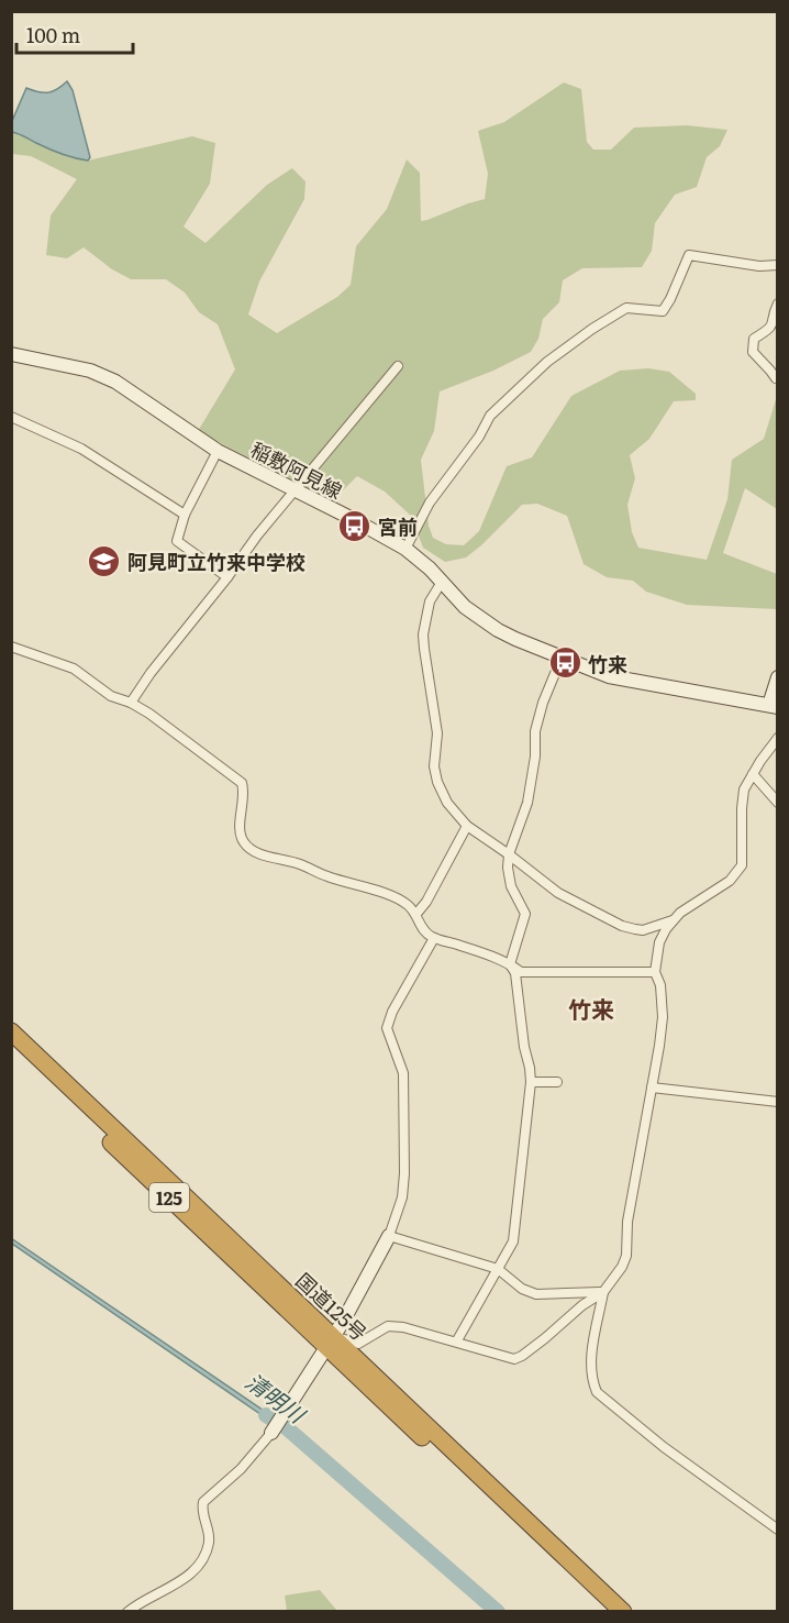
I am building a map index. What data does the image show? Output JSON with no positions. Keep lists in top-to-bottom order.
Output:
{
  "streets": {
    "highway": ["125", "国道125号"],
    "main road": ["稲敷阿見線"]
  },
  "districts": ["竹来"],
  "water": ["清明川"],
  "places": {
    "bus stop": ["宮前", "竹来"],
    "school or university": ["阿見町立竹来中学校"]
  },
  "scale_bar": "100 m"
}
